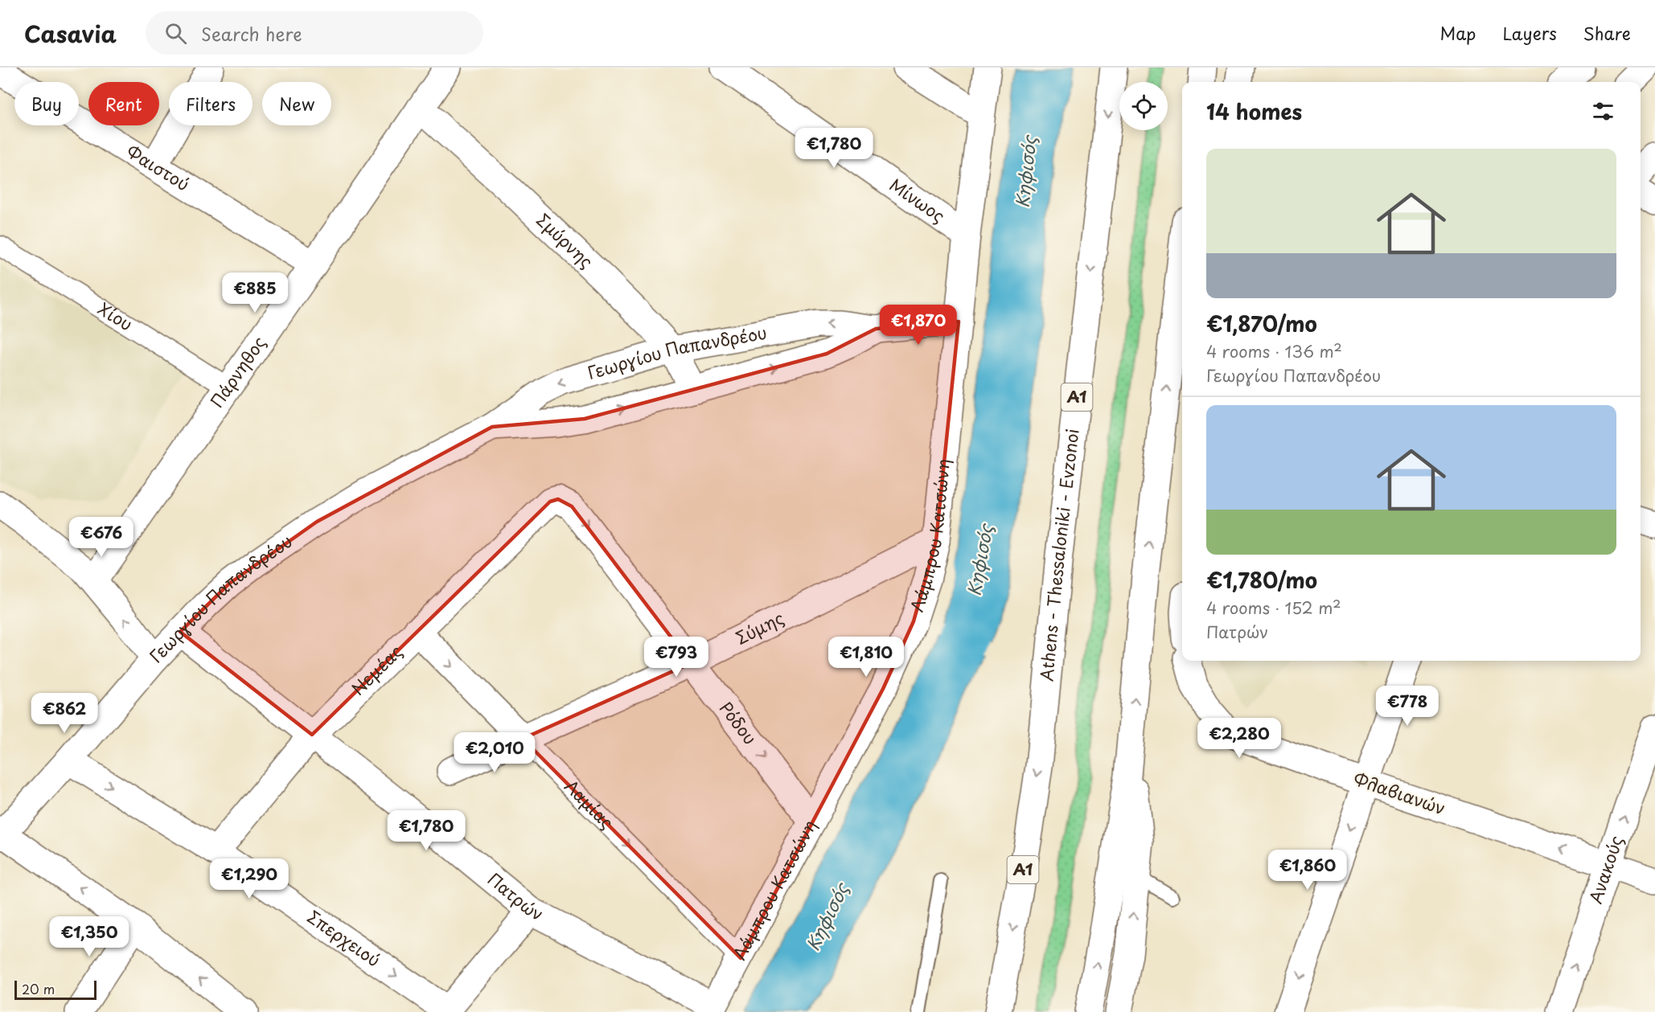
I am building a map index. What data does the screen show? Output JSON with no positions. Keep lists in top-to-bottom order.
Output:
{
  "streets": {
    "main road": [
      "Φαιστού",
      "Μίνωος",
      "Σμύρνης",
      "Γεωργίου Παπανδρέου",
      "Πάρνηθος",
      "Α1",
      "Λάμπρου Κατσώνη",
      "Athens - Thessaloniki - Evzonoi",
      "Σύμης",
      "Νεμέας",
      "Ρόδου",
      "Φλαβιανών",
      "Λαμίας",
      "Ανακούς",
      "Πατρών",
      "Σπερχειού"
    ],
    "street": ["Χίου"]
  },
  "crossings": [
    ["Φαιστού", "Πάρνηθος"],
    ["Μίνωος", "Λάμπρου Κατσώνη"],
    ["Σμύρνης", "Γεωργίου Παπανδρέου"],
    ["Σμύρνης", "Πάρνηθος"],
    ["Χίου", "Πάρνηθος"],
    ["Γεωργίου Παπανδρέου", "Λάμπρου Κατσώνη"],
    ["Γεωργίου Παπανδρέου", "Πατρών"],
    ["Γεωργίου Παπανδρέου", "Σπερχειού"],
    ["Λάμπρου Κατσώνη", "Σύμης"],
    ["Λάμπρου Κατσώνη", "Ρόδου"],
    ["Λάμπρου Κατσώνη", "Λαμίας"],
    ["Λάμπρου Κατσώνη", "Πατρών"],
    ["Σύμης", "Ρόδου"],
    ["Σύμης", "Λαμίας"],
    ["Νεμέας", "Ρόδου"],
    ["Νεμέας", "Λαμίας"],
    ["Νεμέας", "Πατρών"],
    ["Νεμέας", "Σπερχειού"],
    ["Φλαβιανών", "Ανακούς"]
  ],
  "one_way": [
    "Ρόδου",
    "Φλαβιανών",
    "Λαμίας",
    "Ανακούς"
  ],
  "water": ["Κηφισός"],
  "scale_bar": "20 m",
  "page": {
    "header": "Casavia",
    "search": "Search here",
    "nav": ["Map", "Layers", "Share"],
    "chip": [
      "Buy",
      "Rent",
      "Filters",
      "New"
    ],
    "heading": "14 homes",
    "price": [
      "€1,780",
      "€885",
      "€1,870",
      "€676",
      "€793",
      "€1,810",
      "€778",
      "€862",
      "€2,280",
      "€2,010",
      "€1,780",
      "€1,860",
      "€1,290",
      "€1,350"
    ],
    "list": [
      {
        "name": "€1,870/mo",
        "note": "4 rooms · 136 m² · Γεωργίου Παπανδρέου"
      },
      {
        "name": "€1,780/mo",
        "note": "4 rooms · 152 m² · Πατρών"
      }
    ],
    "scale": "20 m"
  }
}
